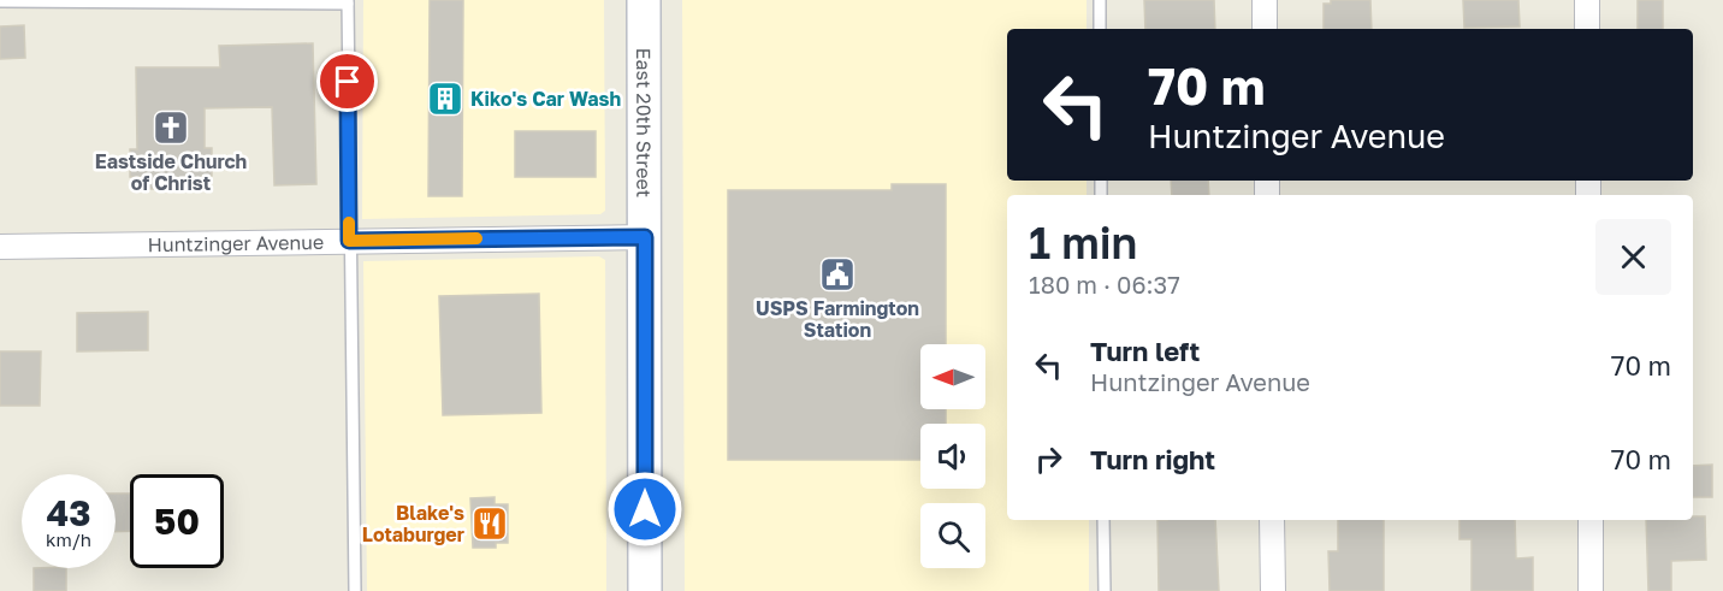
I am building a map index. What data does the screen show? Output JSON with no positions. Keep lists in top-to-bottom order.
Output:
{
  "streets": {
    "main road": ["East 20th Street"],
    "street": ["Huntzinger Avenue"]
  },
  "crossings": [
    ["East 20th Street", "Huntzinger Avenue"]
  ],
  "places": {
    "building": ["Kiko's Car Wash"],
    "church": ["Eastside Church of Christ"],
    "public building": ["USPS Farmington Station"],
    "restaurant": ["Blake's Lotaburger"]
  },
  "north": "left",
  "page": {
    "turn": ["70 m", "Huntzinger Avenue"],
    "heading": ["1 min", "180 m · 06:37"],
    "list": [
      {
        "name": "Turn left",
        "note": "Huntzinger Avenue",
        "value": "70 m"
      },
      {
        "name": "Turn right",
        "value": "70 m"
      }
    ],
    "speed": "43 km/h",
    "limit": "50"
  }
}
